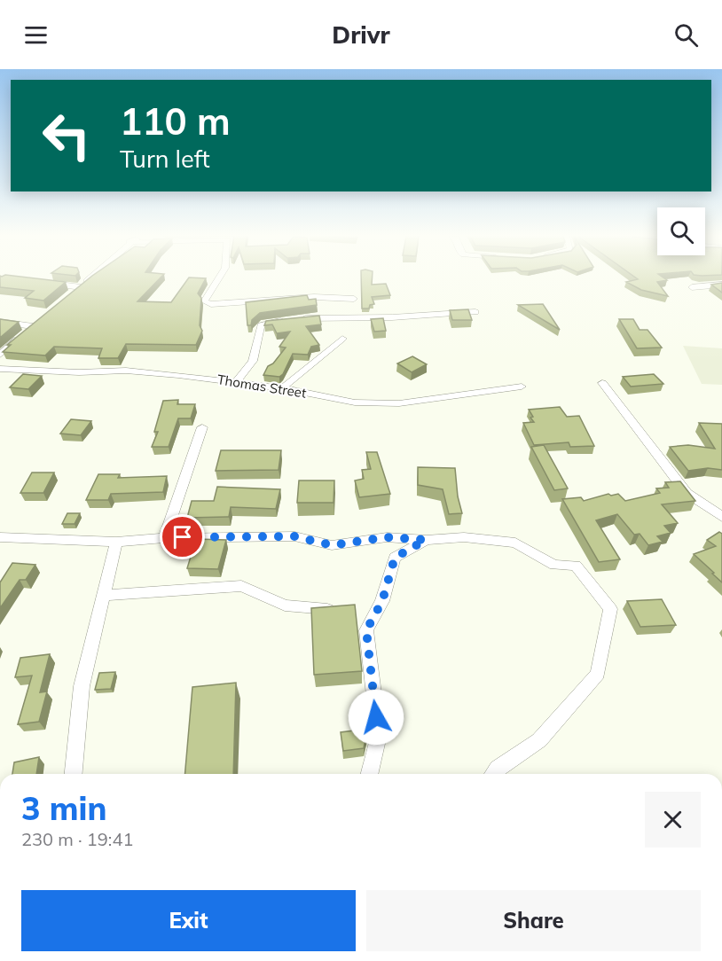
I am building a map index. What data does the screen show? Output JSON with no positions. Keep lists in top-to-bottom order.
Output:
{
  "streets": {
    "street": ["Thomas Street"]
  },
  "page": {
    "header": "Drivr",
    "turn": ["110 m", "Turn left"],
    "heading": ["3 min", "230 m · 19:41"],
    "buttons": ["Exit", "Share"]
  }
}
